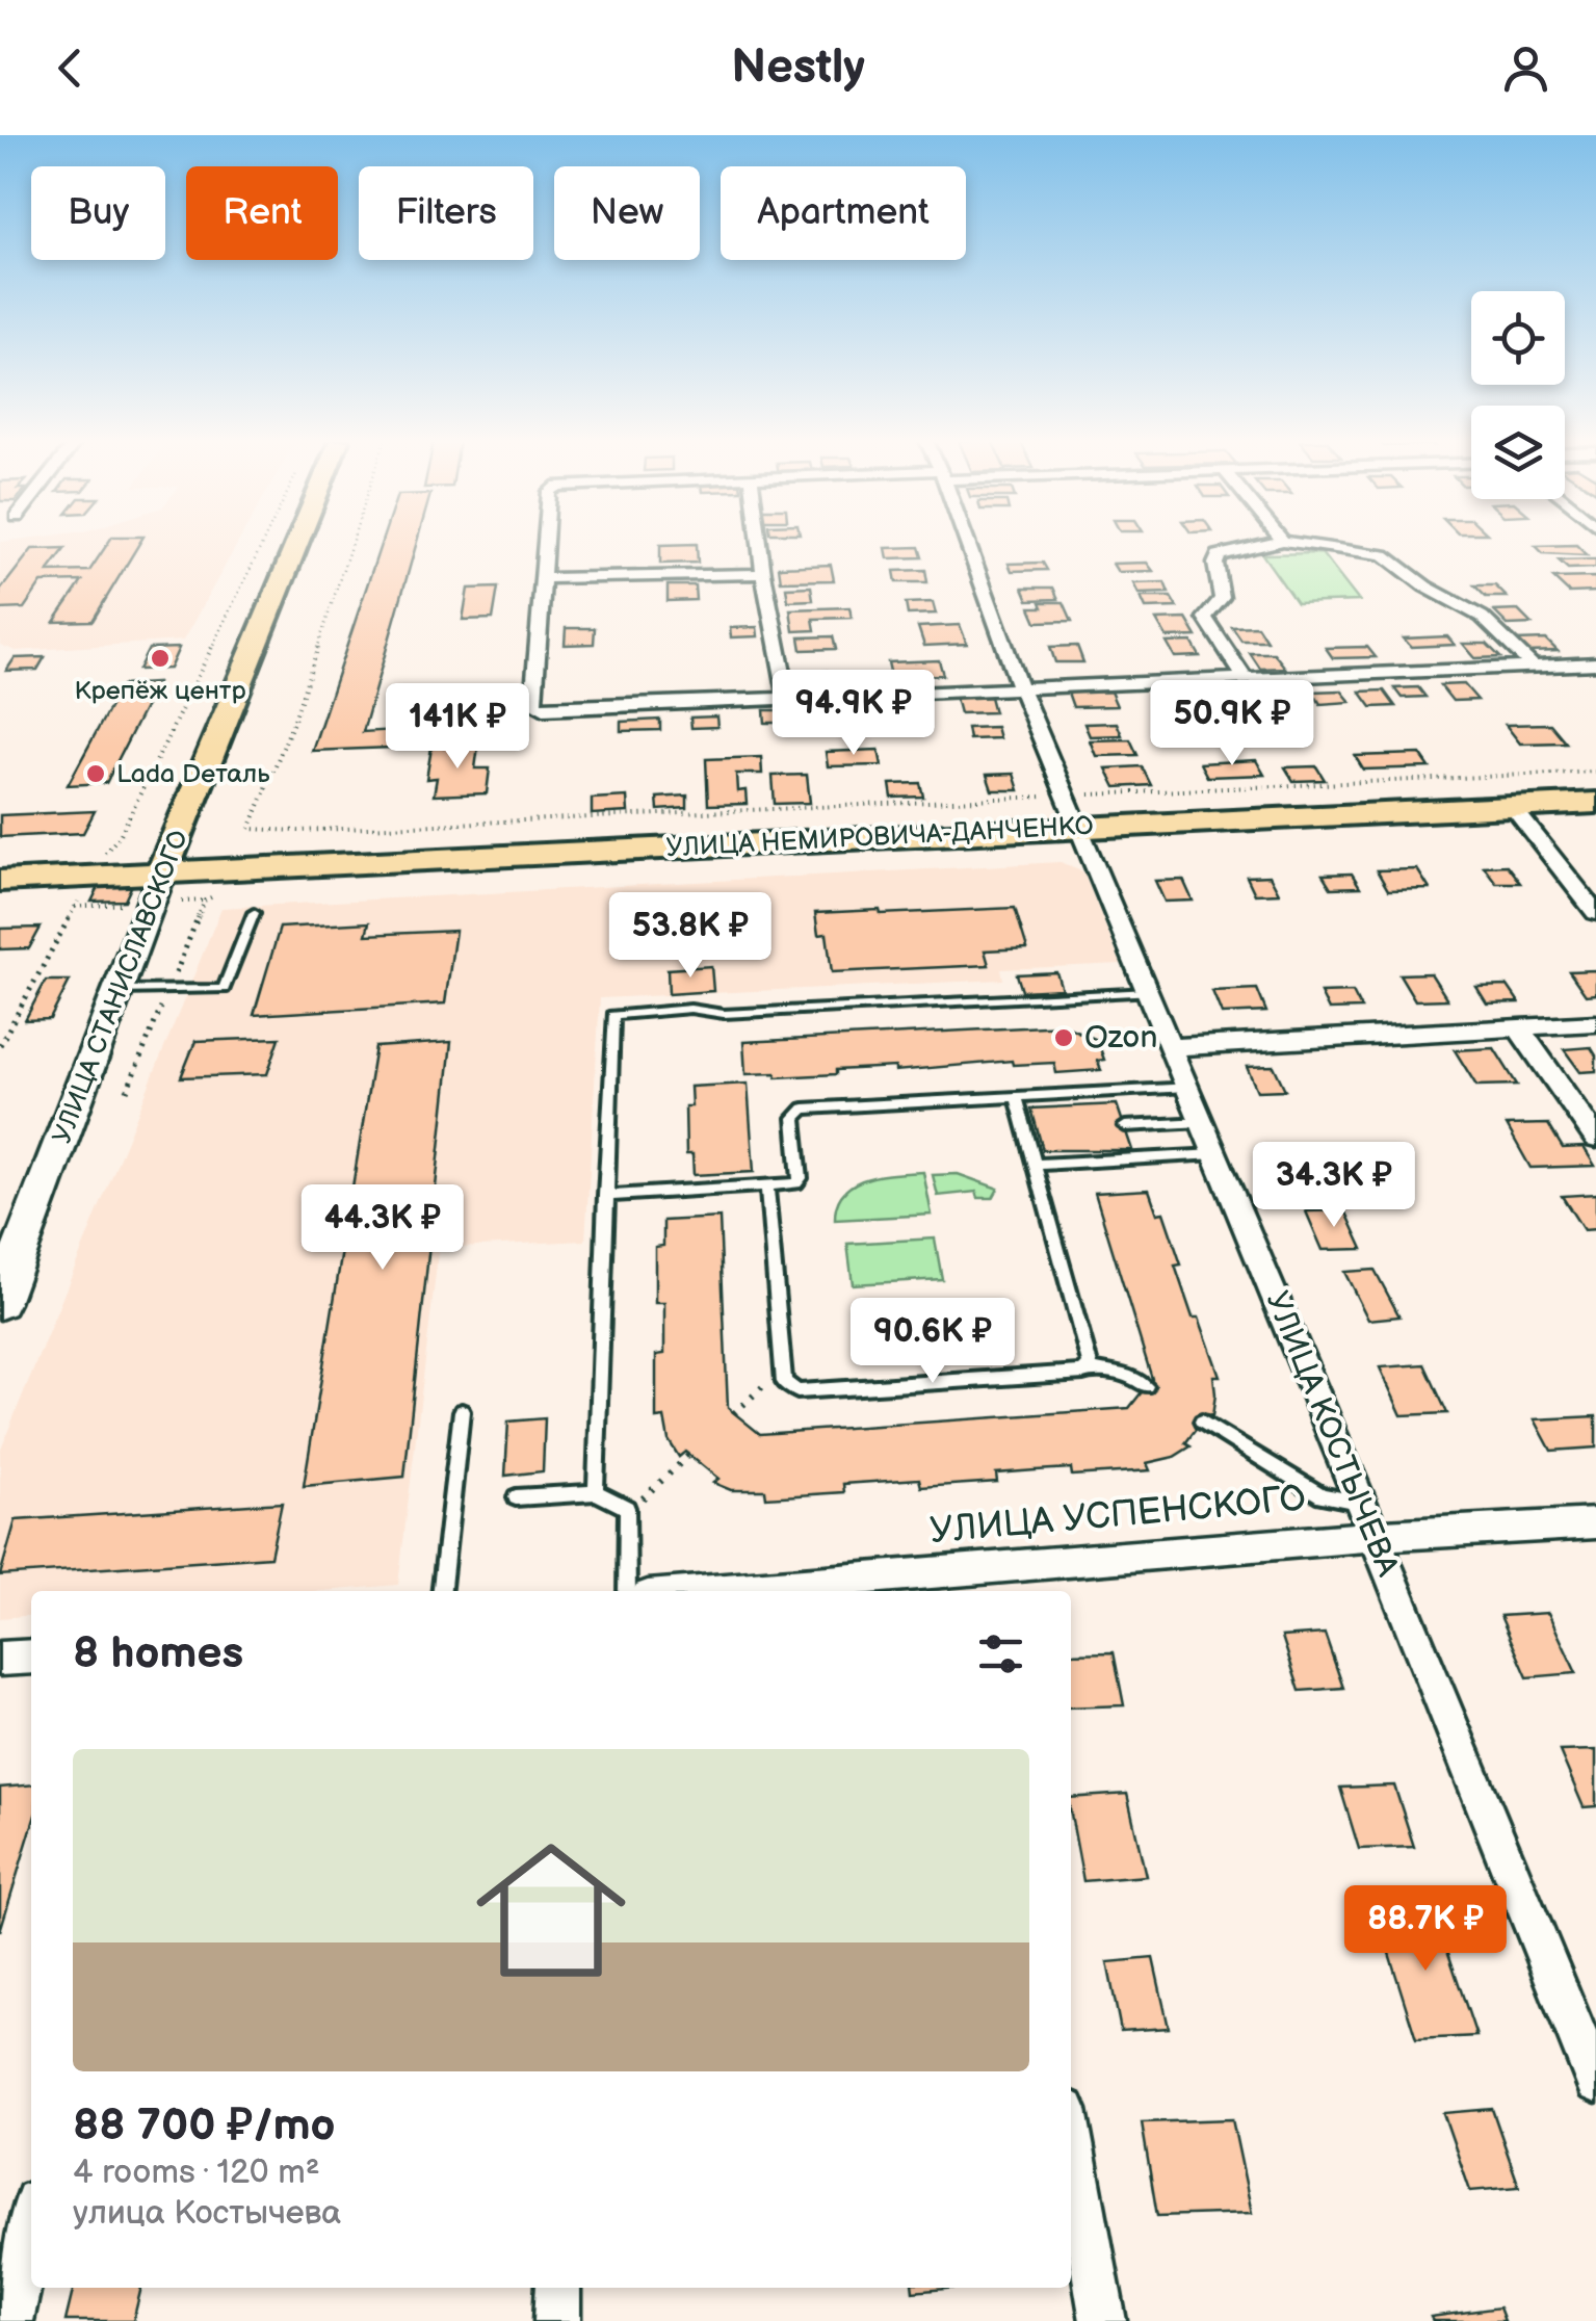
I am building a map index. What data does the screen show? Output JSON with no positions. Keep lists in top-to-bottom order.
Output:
{
  "streets": {
    "main road": ["УЛИЦА НЕМИРОВИЧА-ДАНЧЕНКО", "УЛИЦА СТАНИСЛАВСКОГО"],
    "street": ["УЛИЦА КОСТЫЧЕВА", "УЛИЦА УСПЕНСКОГО"]
  },
  "crossings": [
    ["УЛИЦА НЕМИРОВИЧА-ДАНЧЕНКО", "УЛИЦА СТАНИСЛАВСКОГО"],
    ["УЛИЦА НЕМИРОВИЧА-ДАНЧЕНКО", "УЛИЦА КОСТЫЧЕВА"],
    ["УЛИЦА КОСТЫЧЕВА", "УЛИЦА УСПЕНСКОГО"]
  ],
  "places": ["Крепёж центр", "Lada Dеталь", "Ozon"],
  "page": {
    "header": "Nestly",
    "chip": [
      "Buy",
      "Rent",
      "Filters",
      "New",
      "Apartment"
    ],
    "price": [
      "94.9K ₽",
      "50.9K ₽",
      "141K ₽",
      "53.8K ₽",
      "34.3K ₽",
      "44.3K ₽",
      "90.6K ₽",
      "88.7K ₽"
    ],
    "heading": "8 homes",
    "list": [
      {
        "name": "88 700 ₽/mo",
        "note": "4 rooms · 120 m² · улица Костычева"
      }
    ]
  }
}
